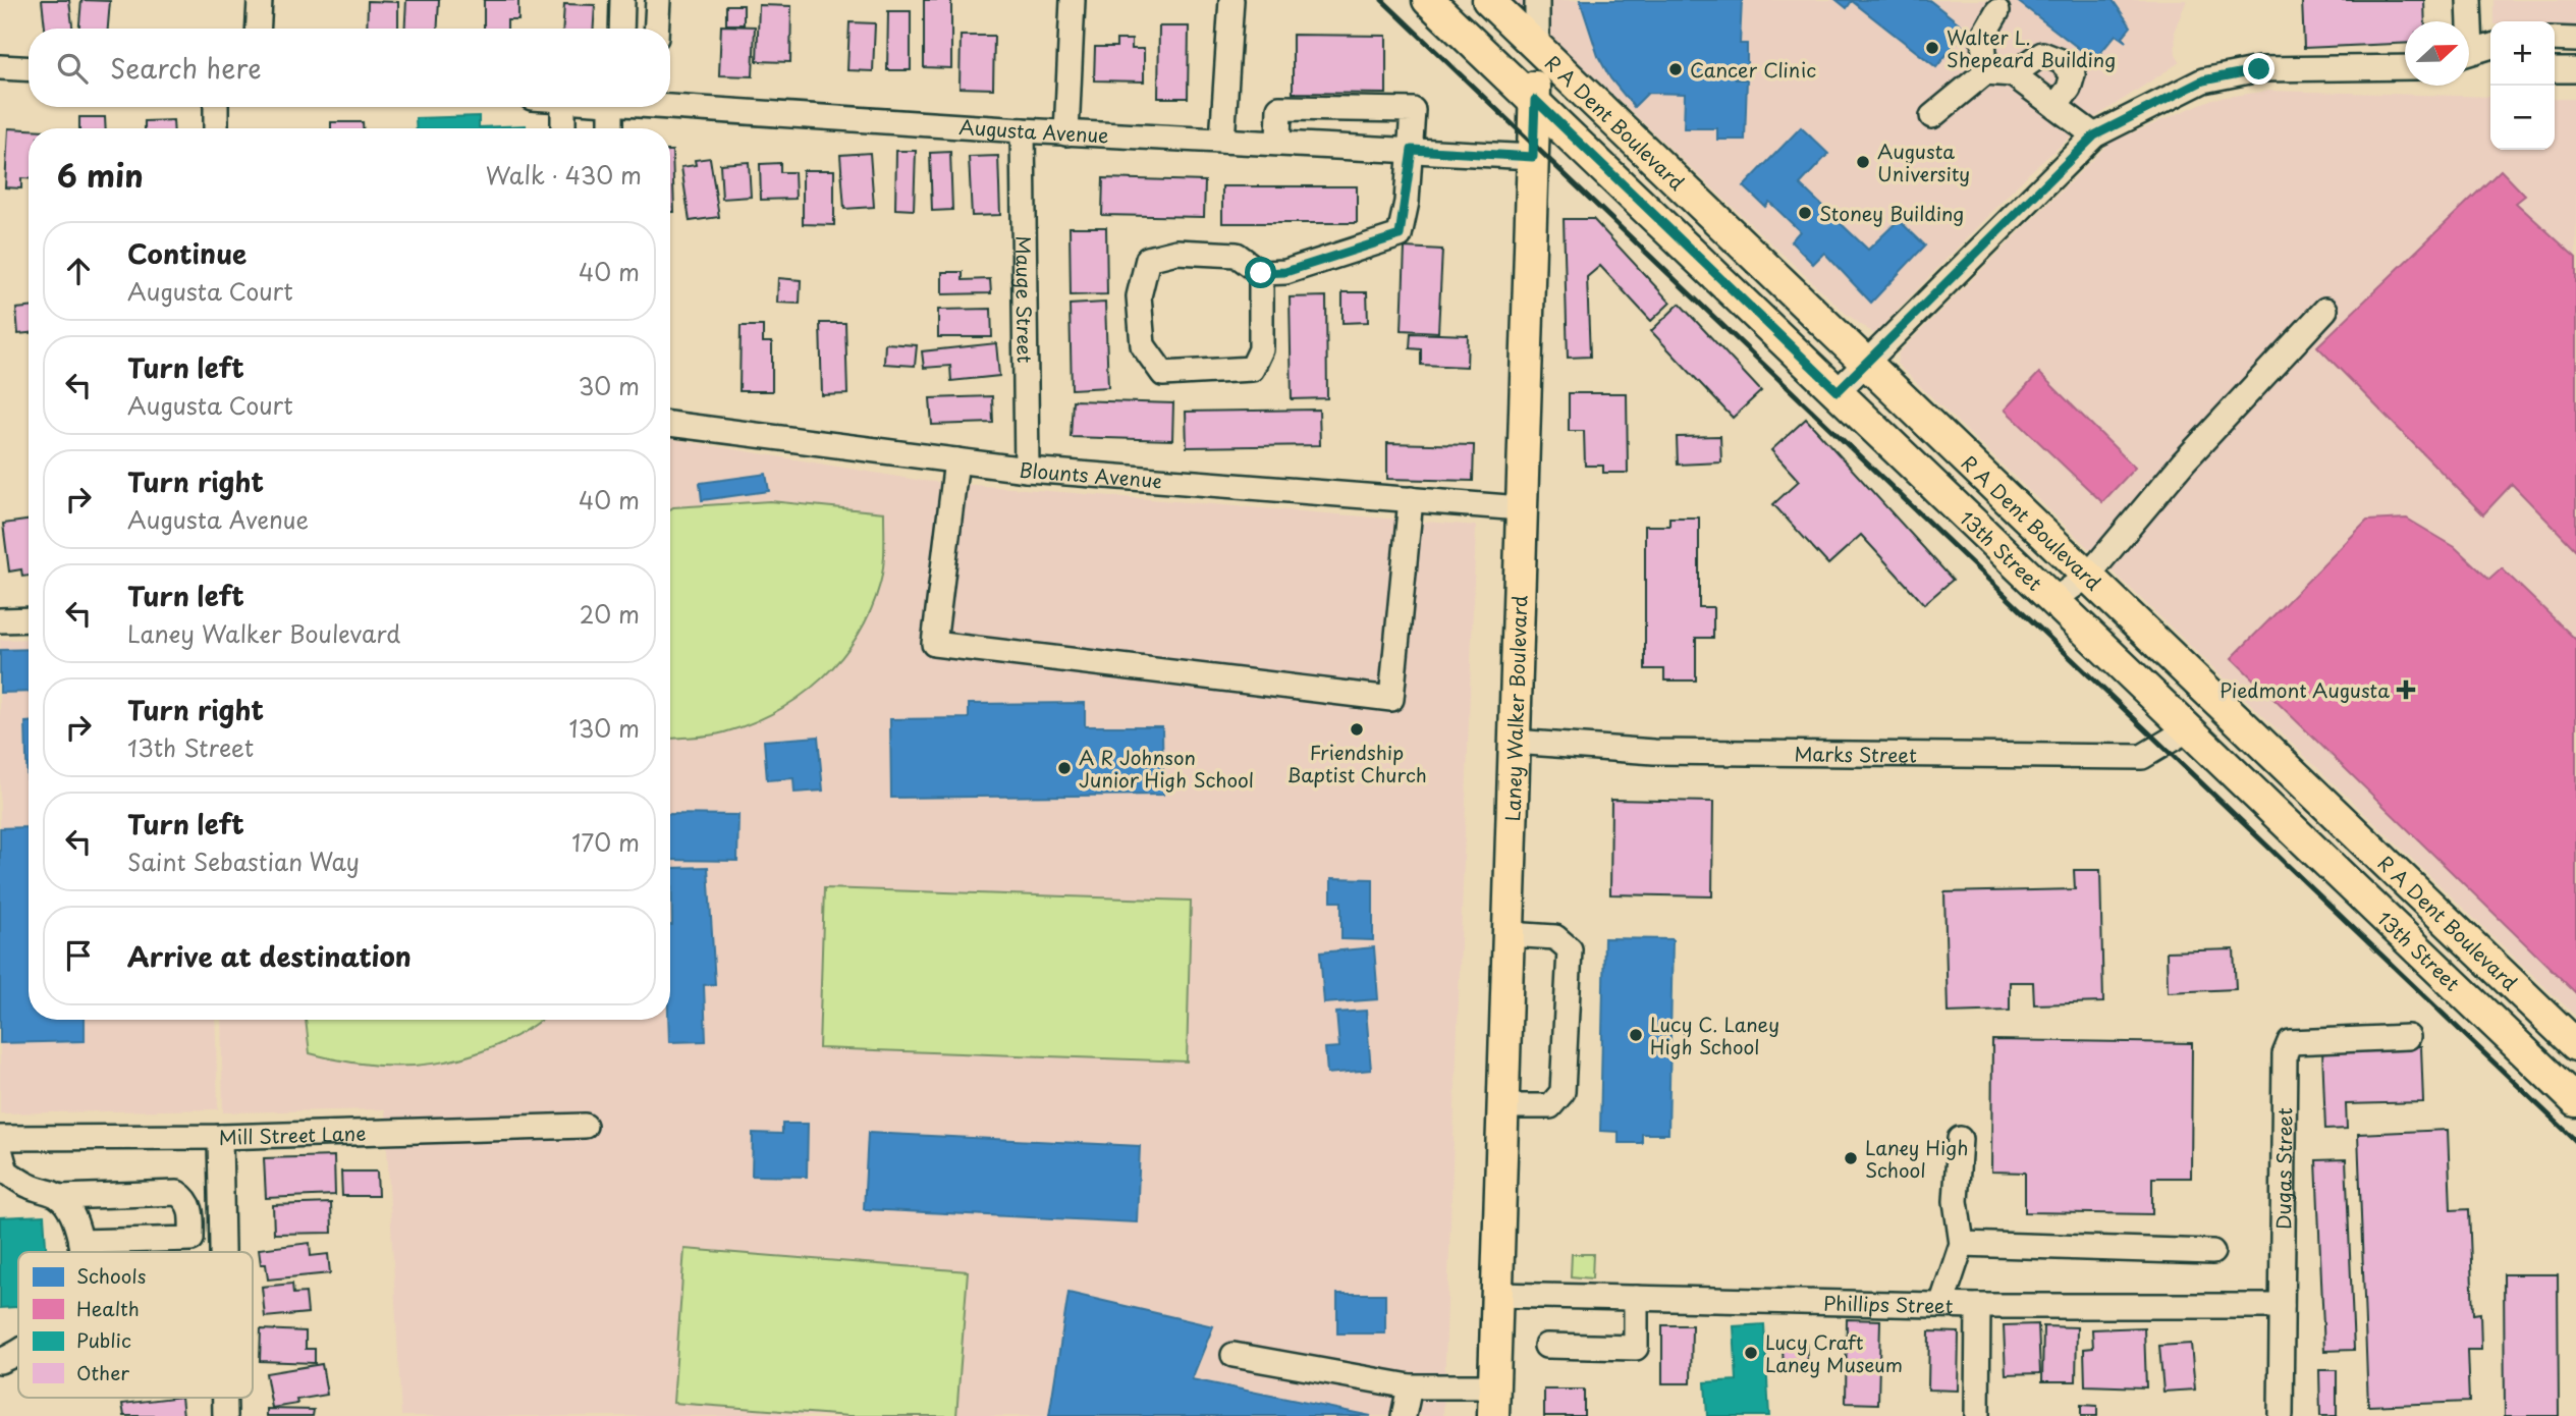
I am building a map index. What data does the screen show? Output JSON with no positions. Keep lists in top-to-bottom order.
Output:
{
  "streets": {
    "main road": ["R A Dent Boulevard", "13th Street", "Laney Walker Boulevard"],
    "street": [
      "Augusta Avenue",
      "Mauge Street",
      "Blounts Avenue",
      "Marks Street",
      "Mill Street Lane",
      "Dugas Street",
      "Phillips Street"
    ]
  },
  "crossings": [
    ["R A Dent Boulevard", "Laney Walker Boulevard"],
    ["Augusta Avenue", "Mauge Street"],
    ["Augusta Avenue", "Laney Walker Boulevard"],
    ["Mauge Street", "Blounts Avenue"],
    ["Blounts Avenue", "Laney Walker Boulevard"],
    ["13th Street", "Laney Walker Boulevard"],
    ["13th Street", "Marks Street"],
    ["Laney Walker Boulevard", "Marks Street"],
    ["Laney Walker Boulevard", "Phillips Street"],
    ["Dugas Street", "Phillips Street"]
  ],
  "places": {
    "other": [
      "Walter L. Shepeard Building",
      "Cancer Clinic",
      "Augusta University",
      "Stoney Building",
      "Friendship Baptist Church",
      "A R Johnson Junior High School",
      "Lucy C. Laney High School",
      "Laney High School",
      "Lucy Craft Laney Museum"
    ],
    "health": ["Piedmont Augusta"]
  },
  "legend": [
    "Schools",
    "Health",
    "Public",
    "Other"
  ],
  "north": "right",
  "page": {
    "map_buttons": ["+", "−"],
    "search": "Search here",
    "heading": ["6 min", "Walk · 430 m"],
    "list": [
      ["Continue", "Augusta Court", "40 m"],
      ["Turn left", "Augusta Court", "30 m"],
      ["Turn right", "Augusta Avenue", "40 m"],
      ["Turn left", "Laney Walker Boulevard", "20 m"],
      ["Turn right", "13th Street", "130 m"],
      ["Turn left", "Saint Sebastian Way", "170 m"],
      "Arrive at destination"
    ]
  }
}
